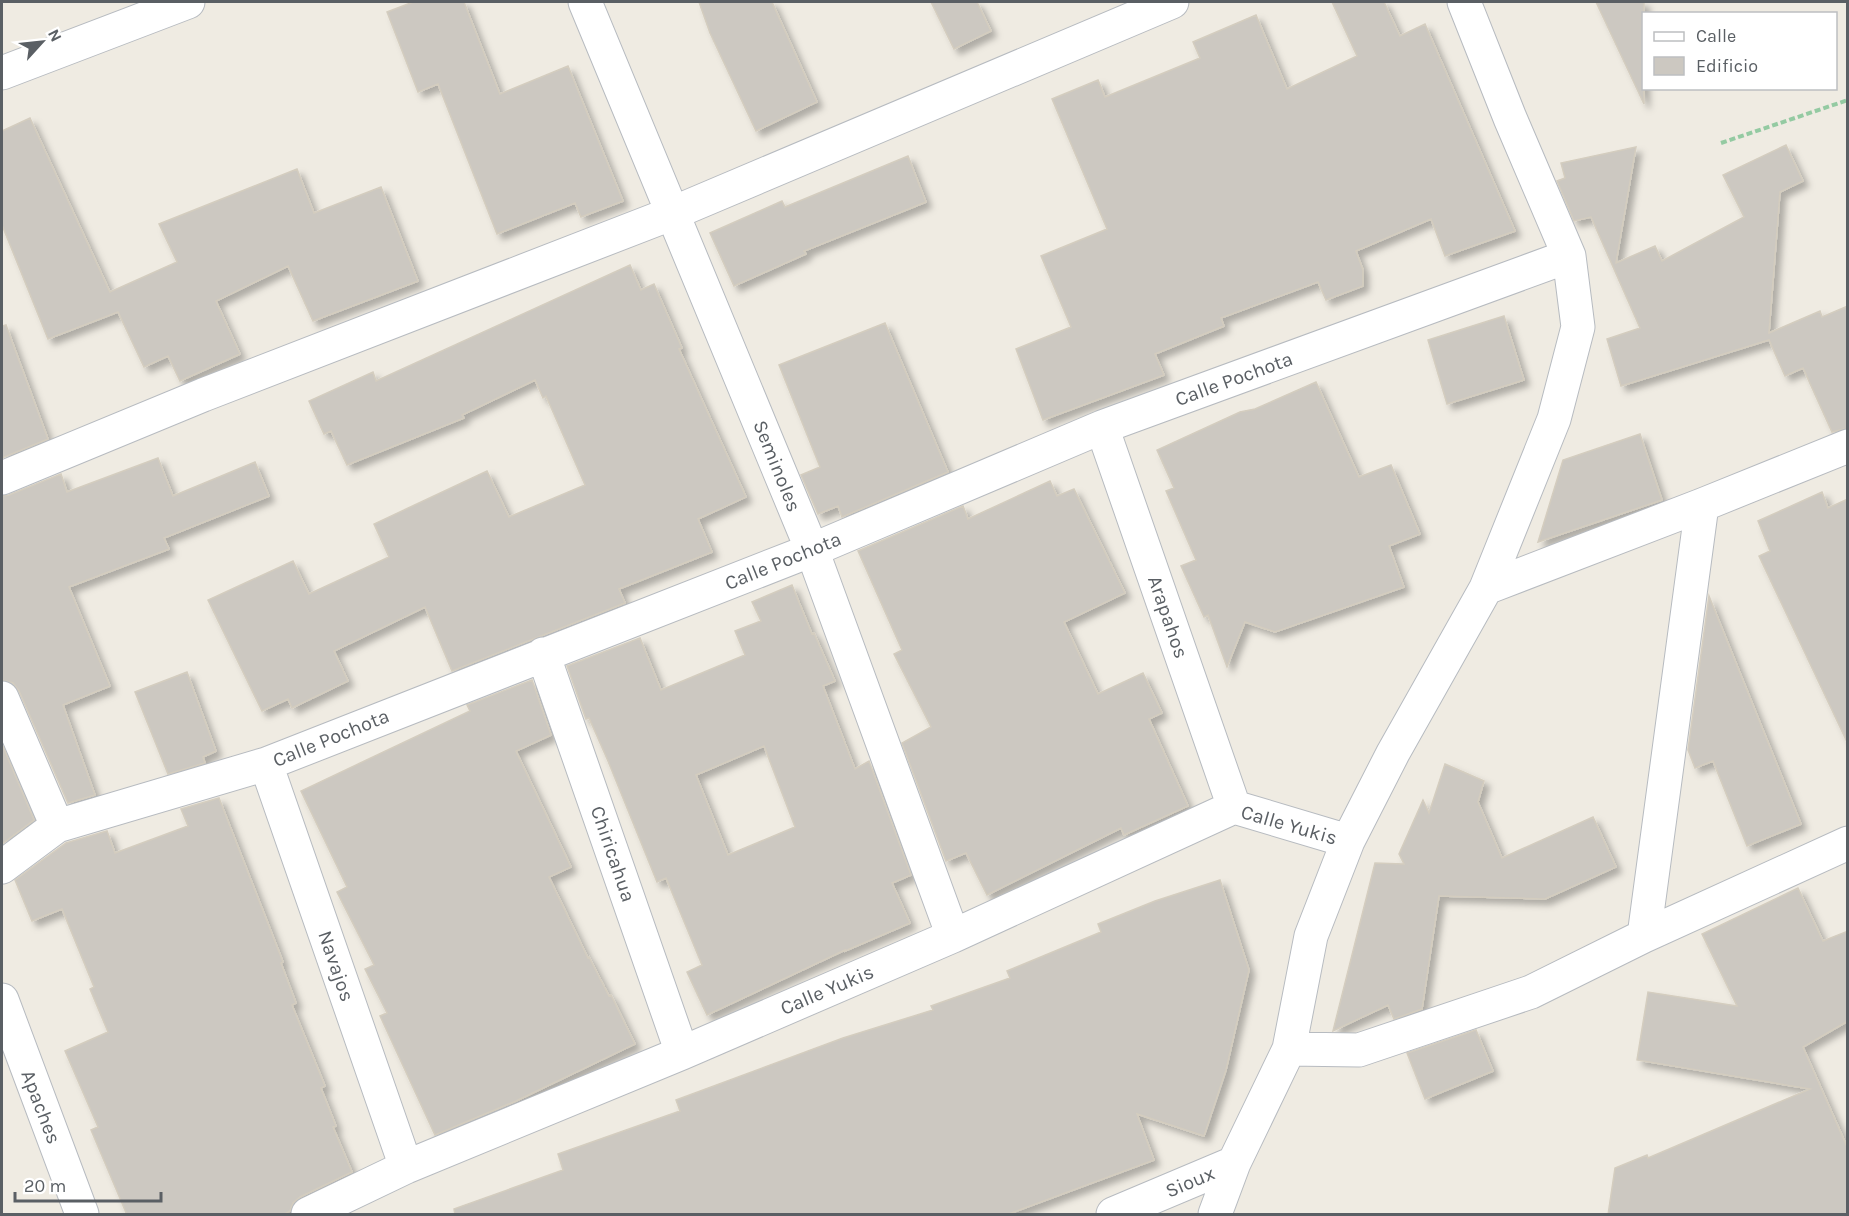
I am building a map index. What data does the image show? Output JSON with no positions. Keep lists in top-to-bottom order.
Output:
{
  "streets": {
    "street": [
      "Calle Pochota",
      "Seminoles",
      "Arapahos",
      "Calle Yukis",
      "Chiricahua",
      "Navajos",
      "Apaches",
      "Sioux"
    ]
  },
  "crossings": [
    ["Calle Pochota", "Seminoles"],
    ["Calle Pochota", "Arapahos"],
    ["Calle Pochota", "Chiricahua"],
    ["Calle Pochota", "Navajos"],
    ["Seminoles", "Calle Yukis"],
    ["Arapahos", "Calle Yukis"],
    ["Calle Yukis", "Chiricahua"],
    ["Calle Yukis", "Navajos"]
  ],
  "legend": ["Calle", "Edificio"],
  "scale_bar": "20 m",
  "north": "top right"
}
